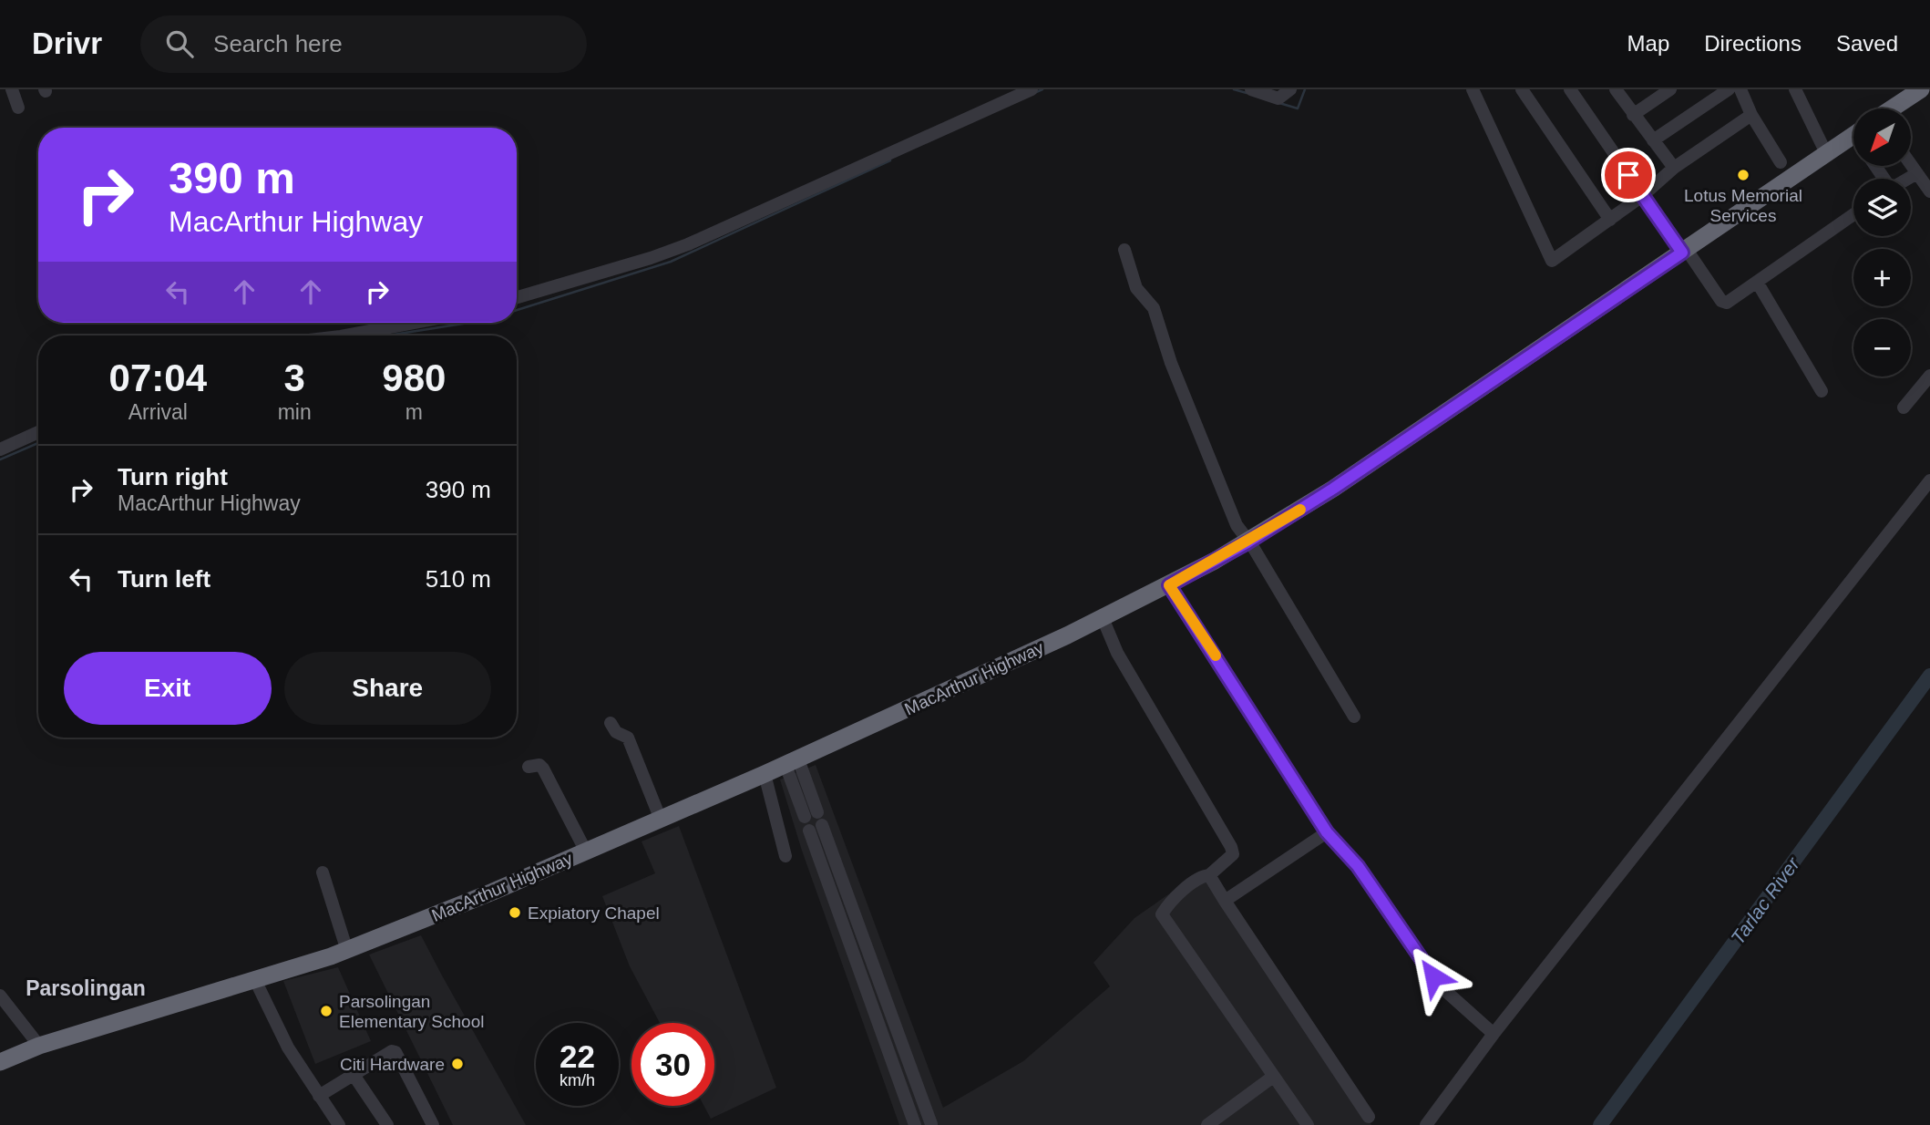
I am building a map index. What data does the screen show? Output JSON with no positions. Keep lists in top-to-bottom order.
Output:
{
  "streets": {
    "highway": ["MacArthur Highway"]
  },
  "districts": ["Parsolingan"],
  "water": ["Tarlac River"],
  "places": [
    "Lotus Memorial Services",
    "Expiatory Chapel",
    "Parsolingan Elementary School",
    "Citi Hardware"
  ],
  "north": "bottom left",
  "page": {
    "header": "Drivr",
    "search": "Search here",
    "nav": ["Map", "Directions", "Saved"],
    "map_buttons": ["+", "−"],
    "turn": ["390 m", "MacArthur Highway"],
    "eta": [
      "07:04",
      "Arrival",
      "3",
      "min",
      "980",
      "m"
    ],
    "list": [
      {
        "name": "Turn right",
        "note": "MacArthur Highway",
        "value": "390 m"
      },
      {
        "name": "Turn left",
        "value": "510 m"
      }
    ],
    "buttons": ["Exit", "Share"],
    "speed": "22 km/h",
    "limit": "30"
  }
}
